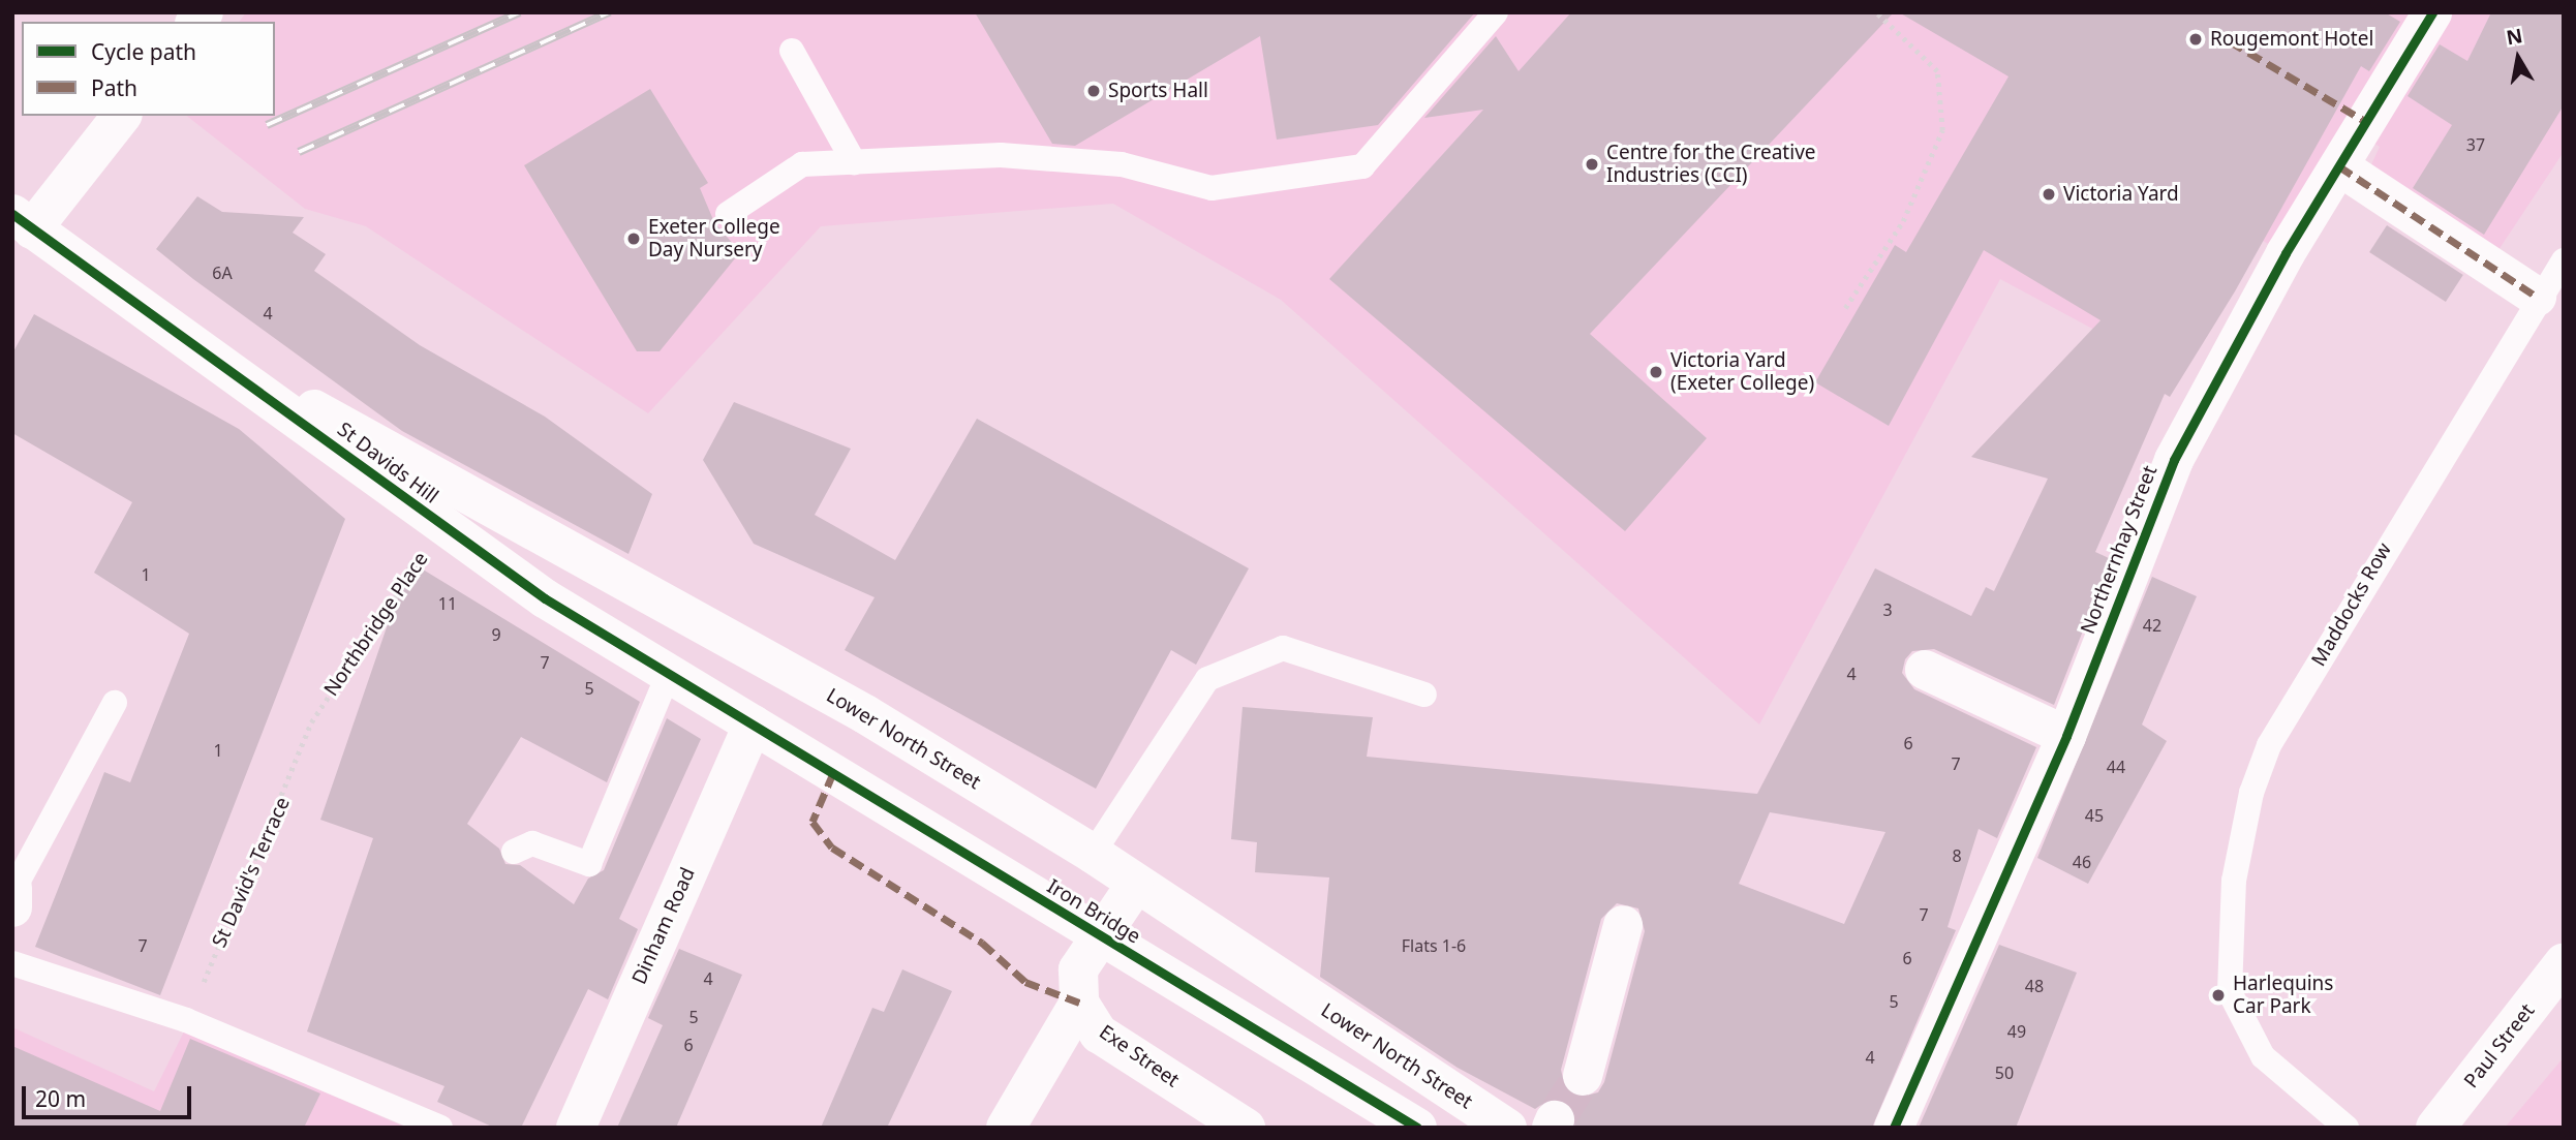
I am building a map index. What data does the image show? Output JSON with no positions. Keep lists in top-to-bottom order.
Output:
{
  "streets": {
    "street": [
      "St Davids Hill",
      "Northernhay Street",
      "Lower North Street",
      "Iron Bridge",
      "Dinham Road",
      "Paul Street",
      "Exe Street"
    ],
    "lane": ["Maddocks Row"],
    "path": ["Northbridge Place", "St David's Terrace"]
  },
  "crossings": [
    ["St Davids Hill", "Northbridge Place"],
    ["St Davids Hill", "Lower North Street"],
    ["St Davids Hill", "Iron Bridge"],
    ["St Davids Hill", "Dinham Road"],
    ["Northbridge Place", "St David's Terrace"],
    ["Iron Bridge", "Dinham Road"]
  ],
  "places": [
    "Rougemont Hotel",
    "Sports Hall",
    "Centre for the Creative Industries (CCI)",
    "Victoria Yard",
    "Exeter College Day Nursery",
    "Victoria Yard (Exeter College)",
    "Harlequins Car Park"
  ],
  "house_numbers": [
    "37",
    "6A",
    "4",
    "1",
    "11",
    "3",
    "42",
    "9",
    "7",
    "4",
    "5",
    "6",
    "1",
    "7",
    "44",
    "45",
    "8",
    "46",
    "7",
    "7",
    "Flats 1-6",
    "6",
    "4",
    "48",
    "5",
    "5",
    "49",
    "6",
    "4",
    "50"
  ],
  "legend": ["Cycle path", "Path"],
  "scale_bar": "20 m",
  "north": "top"
}
